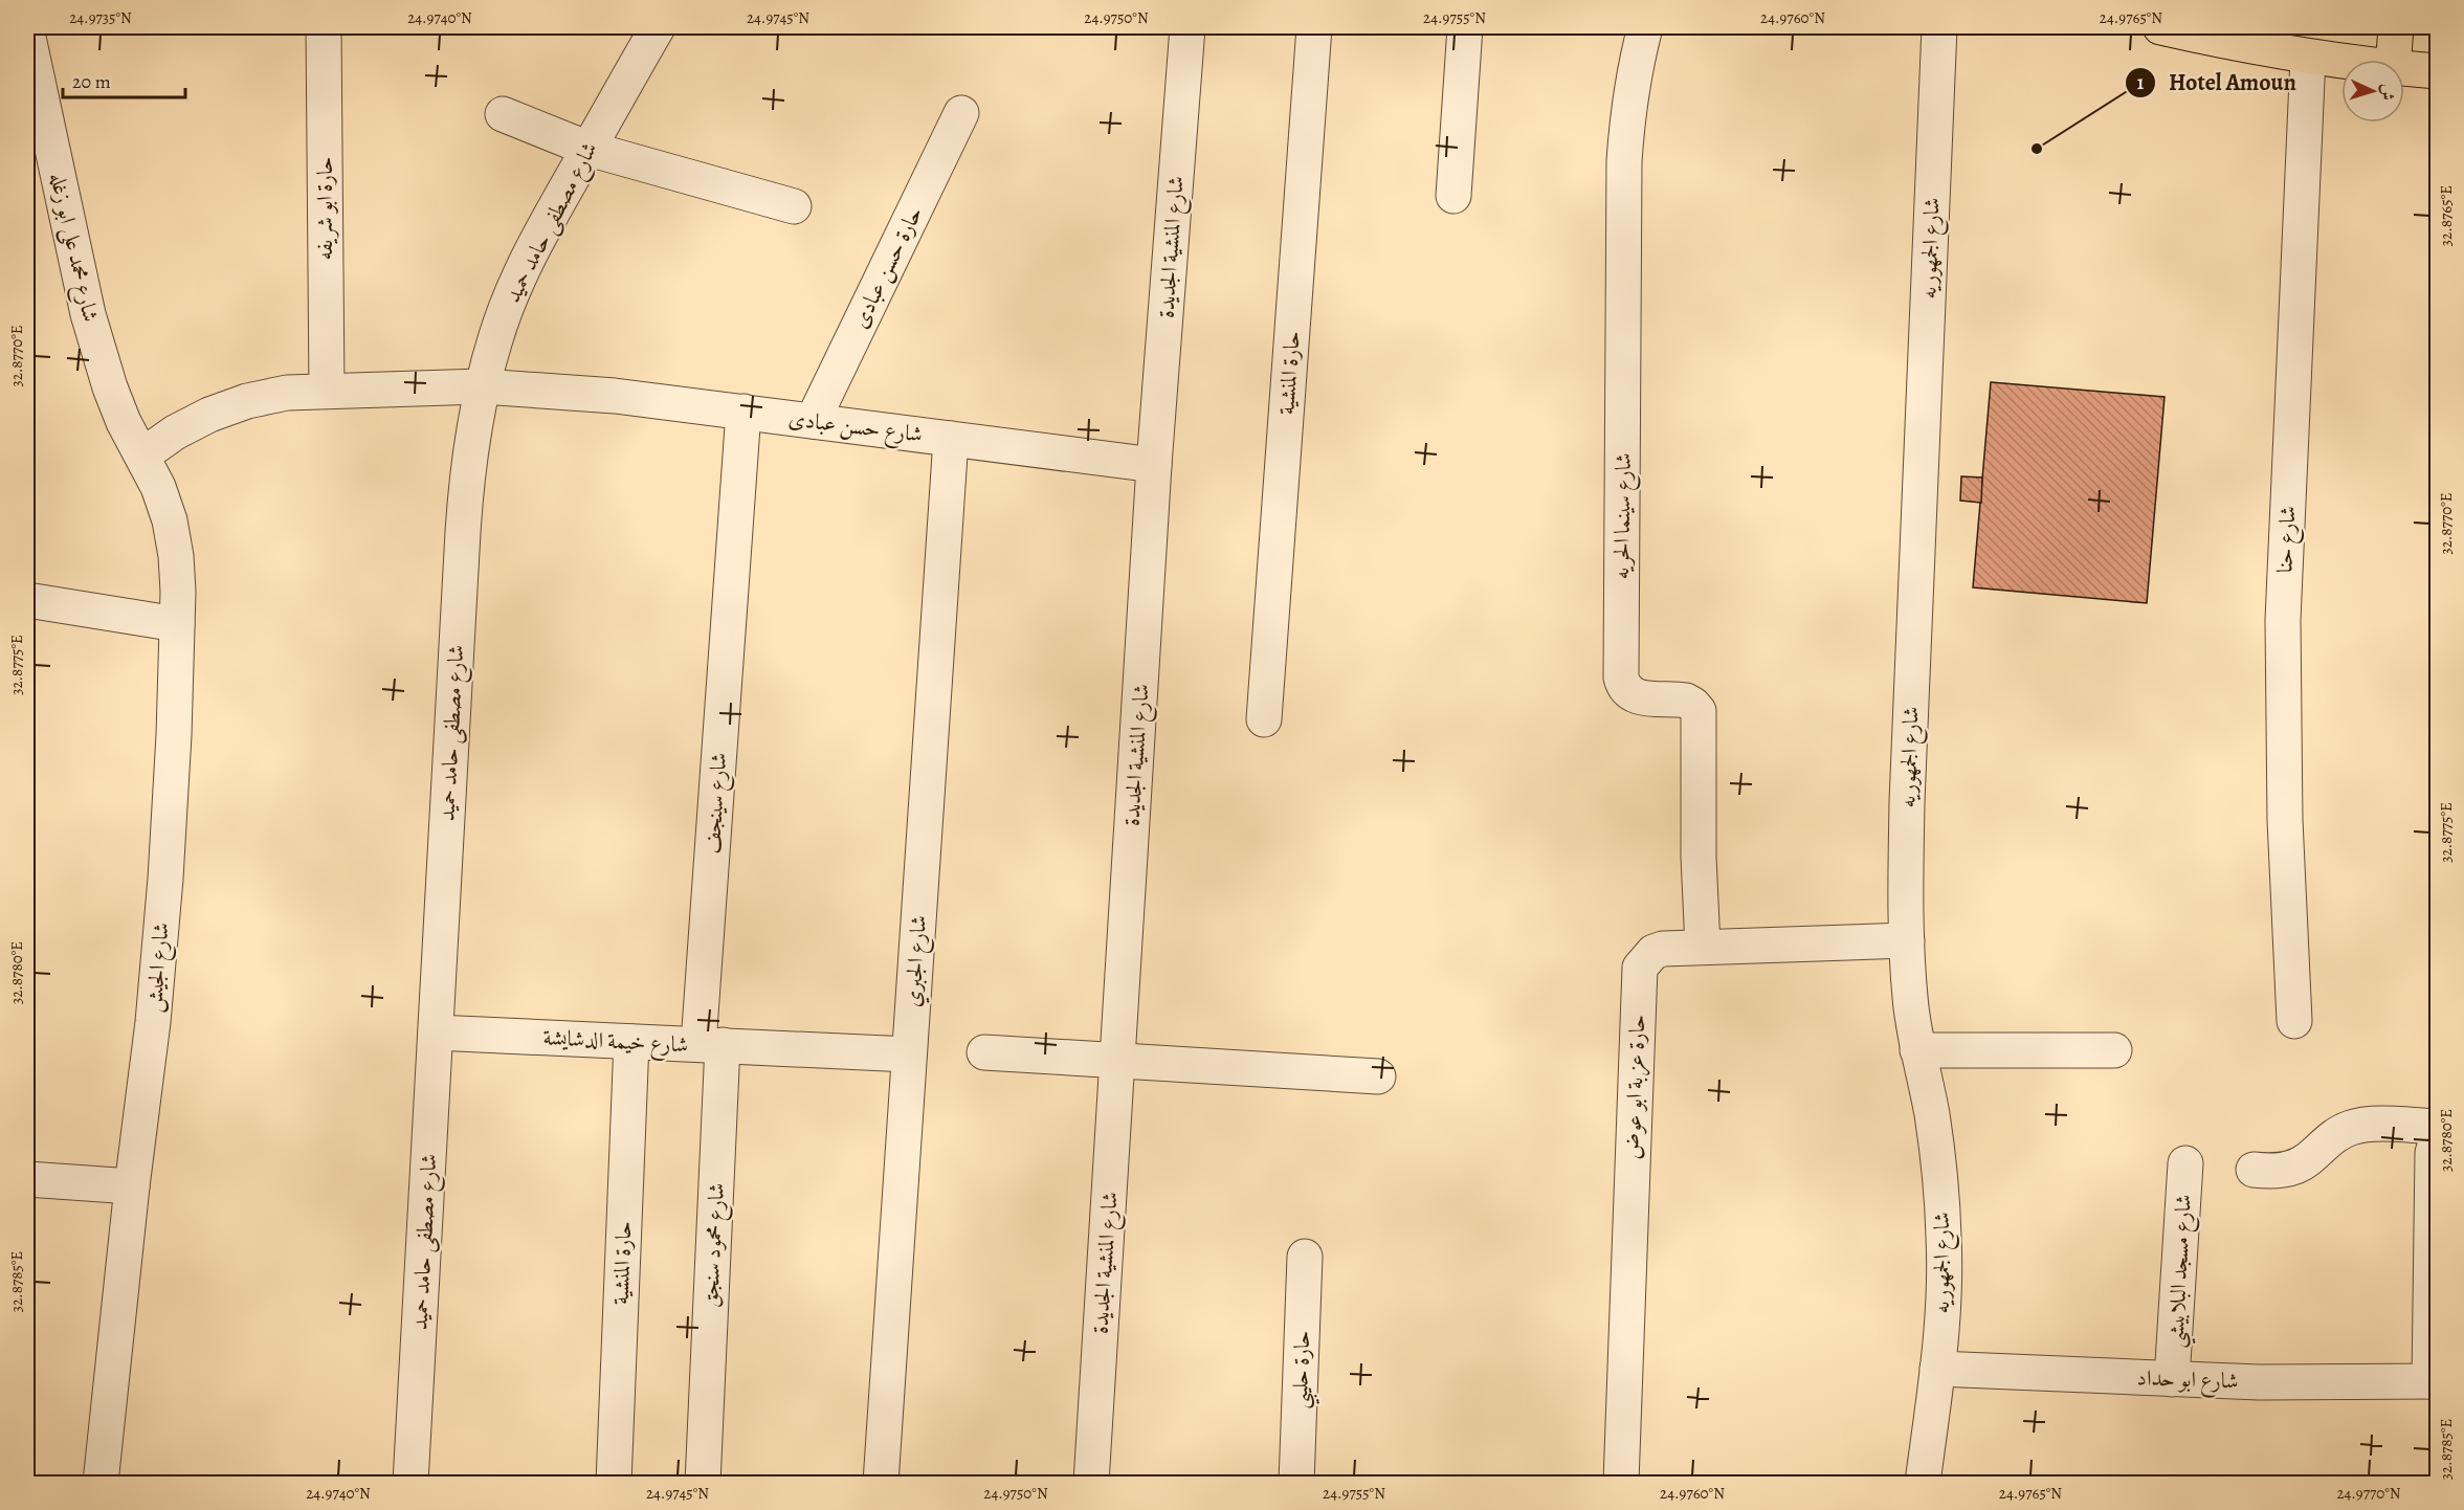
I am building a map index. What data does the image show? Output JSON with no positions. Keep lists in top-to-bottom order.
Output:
{
  "streets": {
    "street": [
      "حارة ابو شريفه",
      "شارع مصطفى حامد حميد",
      "شارع محمد على ابو زغله",
      "شارع المنشية الجديدة",
      "شارع الجمهوريه",
      "حارة حسن عبادى",
      "حارة المنشية",
      "شارع حسن عبادى",
      "شارع سينما الحريه",
      "شارع حنا",
      "شارع سينجف",
      "شارع الجبري",
      "شارع الجيش",
      "شارع خيمة الدشايشة",
      "حارة عزبة ابو عوض",
      "شارع محمود سنجق",
      "شارع مسجد البلابيشي",
      "حارة حليبي",
      "شارع ابو حداد"
    ]
  },
  "crossings": [
    ["حارة ابو شريفه", "شارع حسن عبادى"],
    ["شارع مصطفى حامد حميد", "شارع حسن عبادى"],
    ["شارع مصطفى حامد حميد", "شارع خيمة الدشايشة"],
    ["شارع محمد على ابو زغله", "شارع حسن عبادى"],
    ["شارع محمد على ابو زغله", "شارع الجيش"],
    ["شارع المنشية الجديدة", "شارع حسن عبادى"],
    ["شارع الجمهوريه", "حارة عزبة ابو عوض"],
    ["شارع الجمهوريه", "شارع ابو حداد"],
    ["حارة حسن عبادى", "شارع حسن عبادى"],
    ["حارة المنشية", "شارع خيمة الدشايشة"],
    ["شارع حسن عبادى", "شارع سينجف"],
    ["شارع حسن عبادى", "شارع الجبري"],
    ["شارع حسن عبادى", "شارع الجيش"],
    ["شارع سينما الحريه", "حارة عزبة ابو عوض"],
    ["شارع سينجف", "شارع خيمة الدشايشة"],
    ["شارع سينجف", "شارع محمود سنجق"],
    ["شارع الجبري", "شارع خيمة الدشايشة"],
    ["شارع خيمة الدشايشة", "شارع محمود سنجق"],
    ["شارع مسجد البلابيشي", "شارع ابو حداد"]
  ],
  "places": ["Hotel Amoun"],
  "scale_bar": "20 m",
  "north": "right",
  "coordinates": [
    "24.9735°N",
    "24.9740°N",
    "24.9745°N",
    "24.9750°N",
    "24.9755°N",
    "24.9760°N",
    "24.9765°N",
    "32.8765°E",
    "32.8770°E",
    "32.8775°E",
    "32.8780°E",
    "32.8785°E",
    "24.9770°N"
  ]
}
